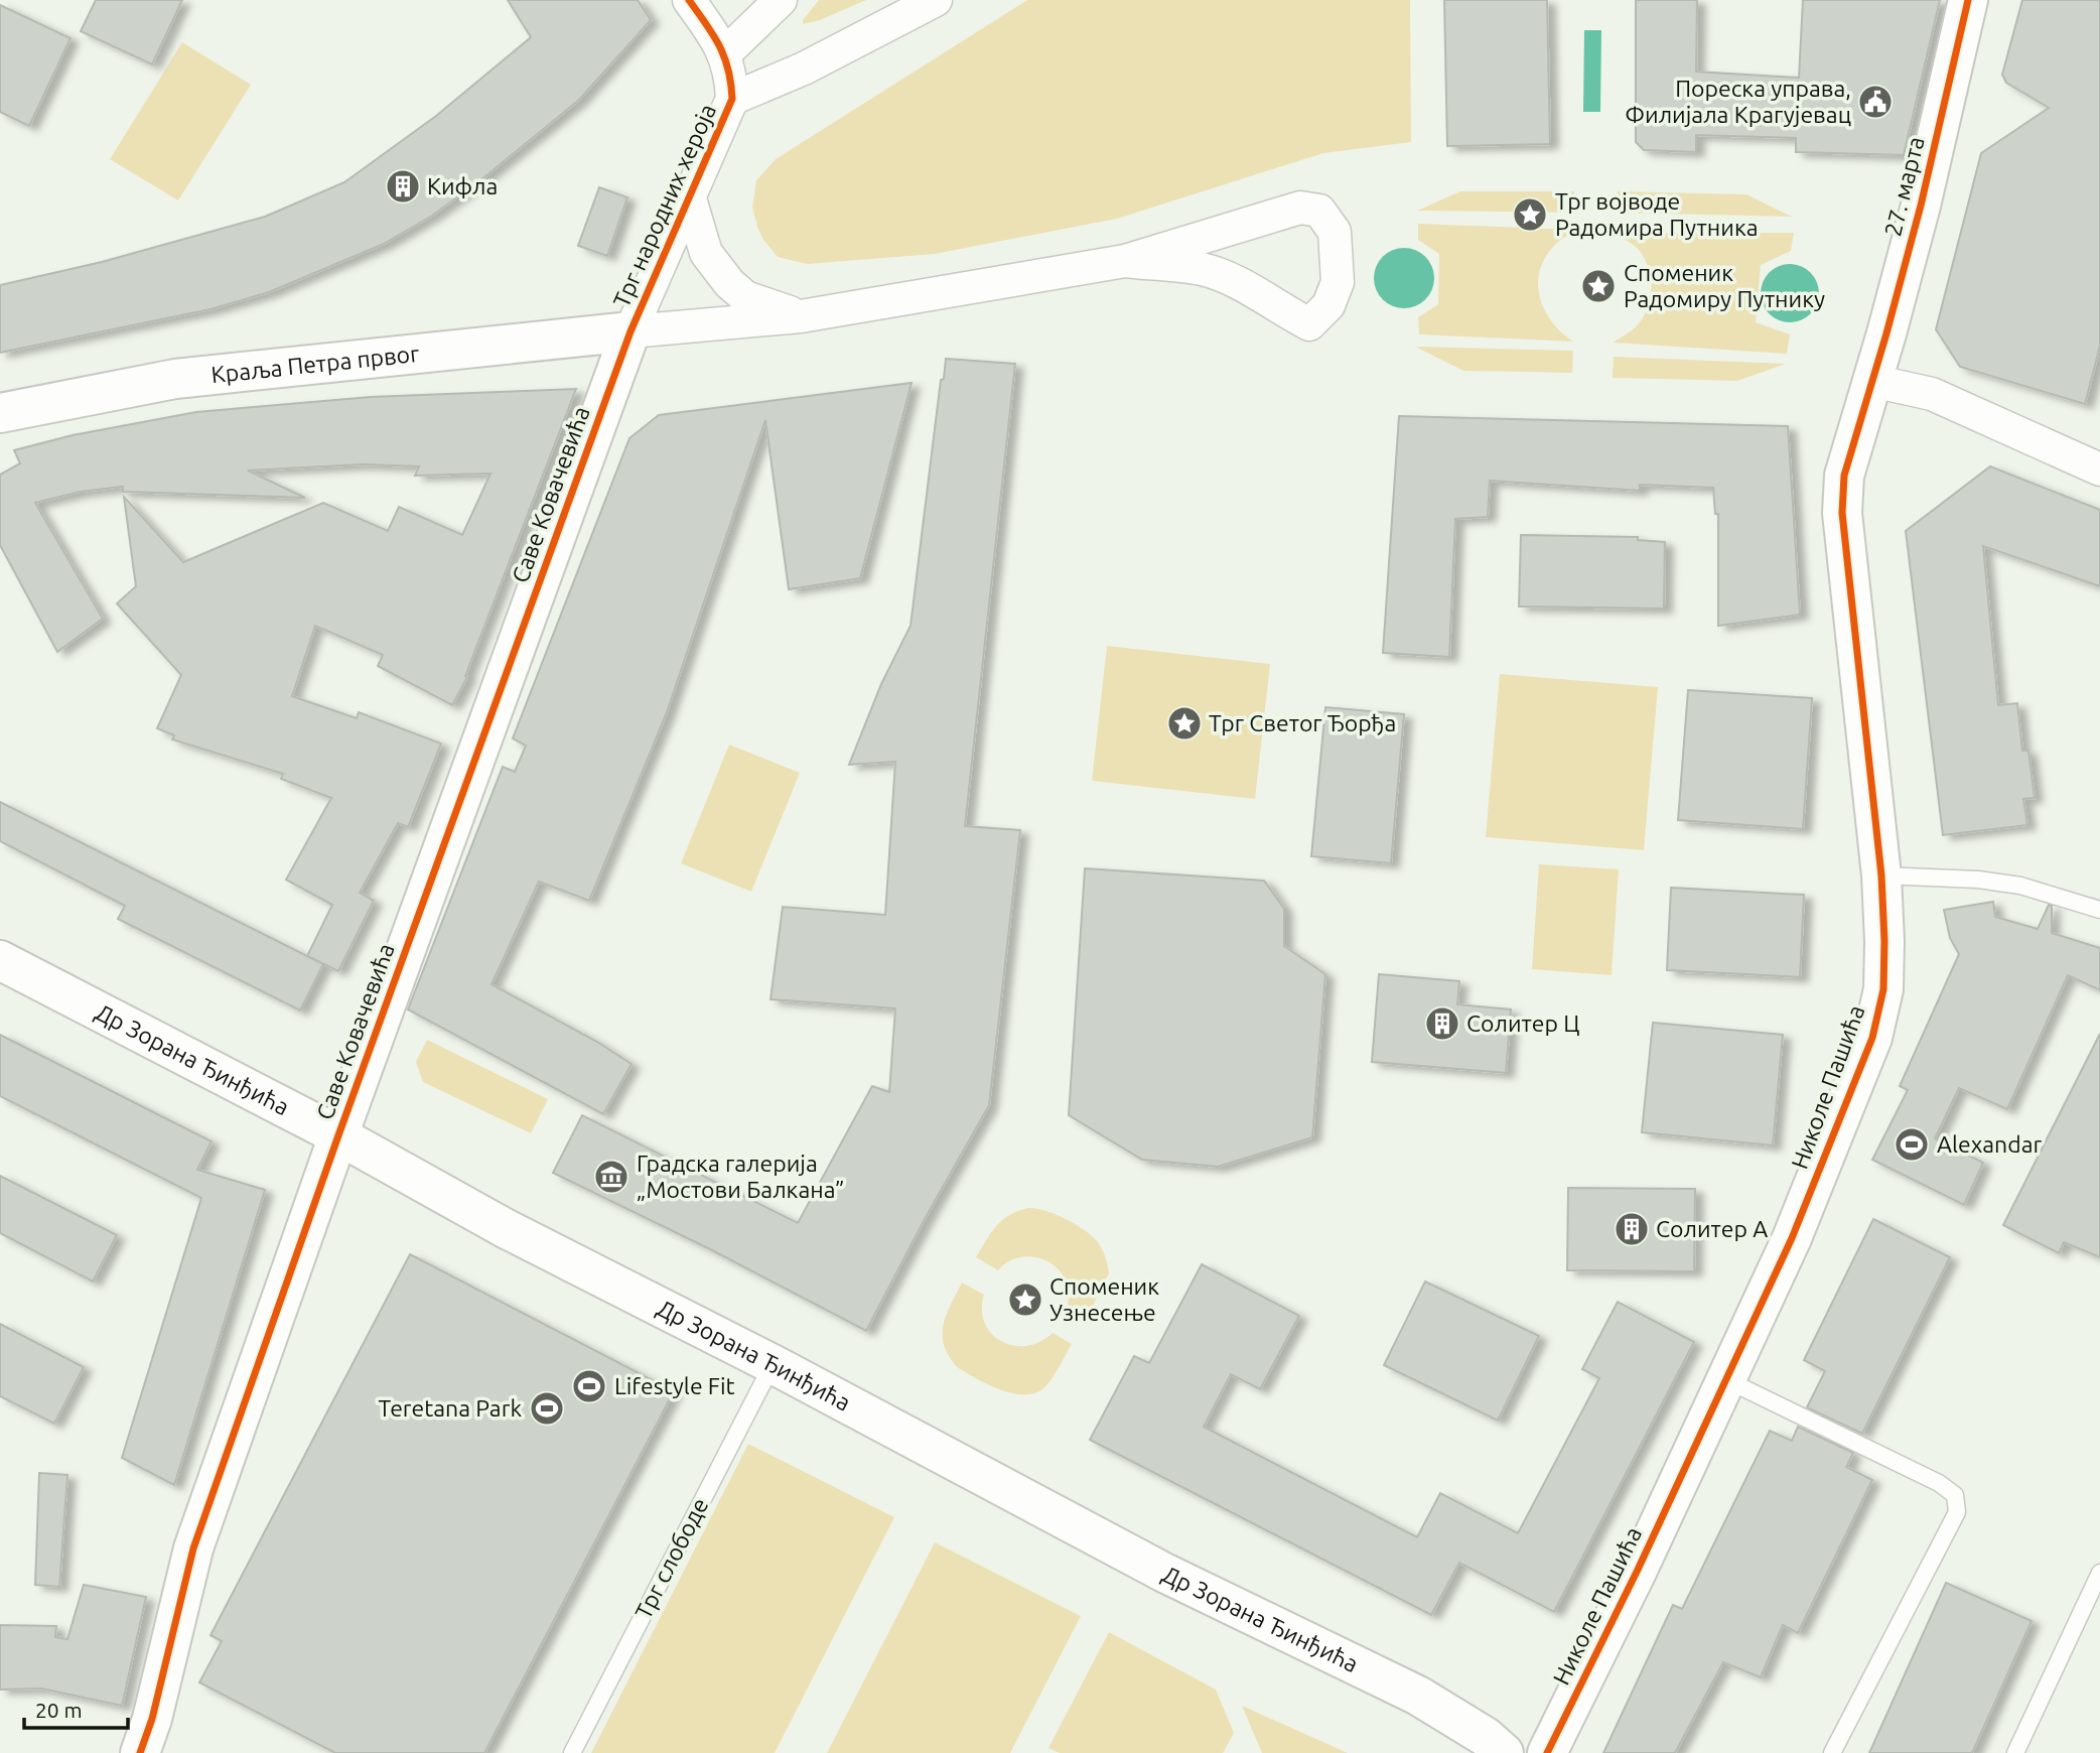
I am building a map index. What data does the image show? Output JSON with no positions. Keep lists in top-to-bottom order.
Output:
{
  "streets": {
    "street": [
      "27. марта",
      "Трг народних хероја",
      "Краља Петра првог",
      "Саве Ковачевића",
      "Др Зорана Ђинђића",
      "Николе Пашића"
    ],
    "lane": ["Трг слободе"]
  },
  "crossings": [
    ["27. марта", "Николе Пашића"],
    ["Трг народних хероја", "Краља Петра првог"],
    ["Трг народних хероја", "Саве Ковачевића"],
    ["Краља Петра првог", "Саве Ковачевића"],
    ["Саве Ковачевића", "Др Зорана Ђинђића"],
    ["Др Зорана Ђинђића", "Трг слободе"]
  ],
  "places": {
    "public building": ["Пореска управа, Филијала Крагујевац"],
    "building": ["Кифла", "Солитер Ц", "Солитер А"],
    "place": [
      "Трг војводе Радомира Путника",
      "Споменик Радомиру Путнику",
      "Трг Светог Ђорђа",
      "Споменик Узнесење"
    ],
    "sports": ["Alexandar", "Lifestyle Fit", "Teretana Park"],
    "museum": ["Градска галерија „Мостови Балкана”"]
  },
  "scale_bar": "20 m"
}
